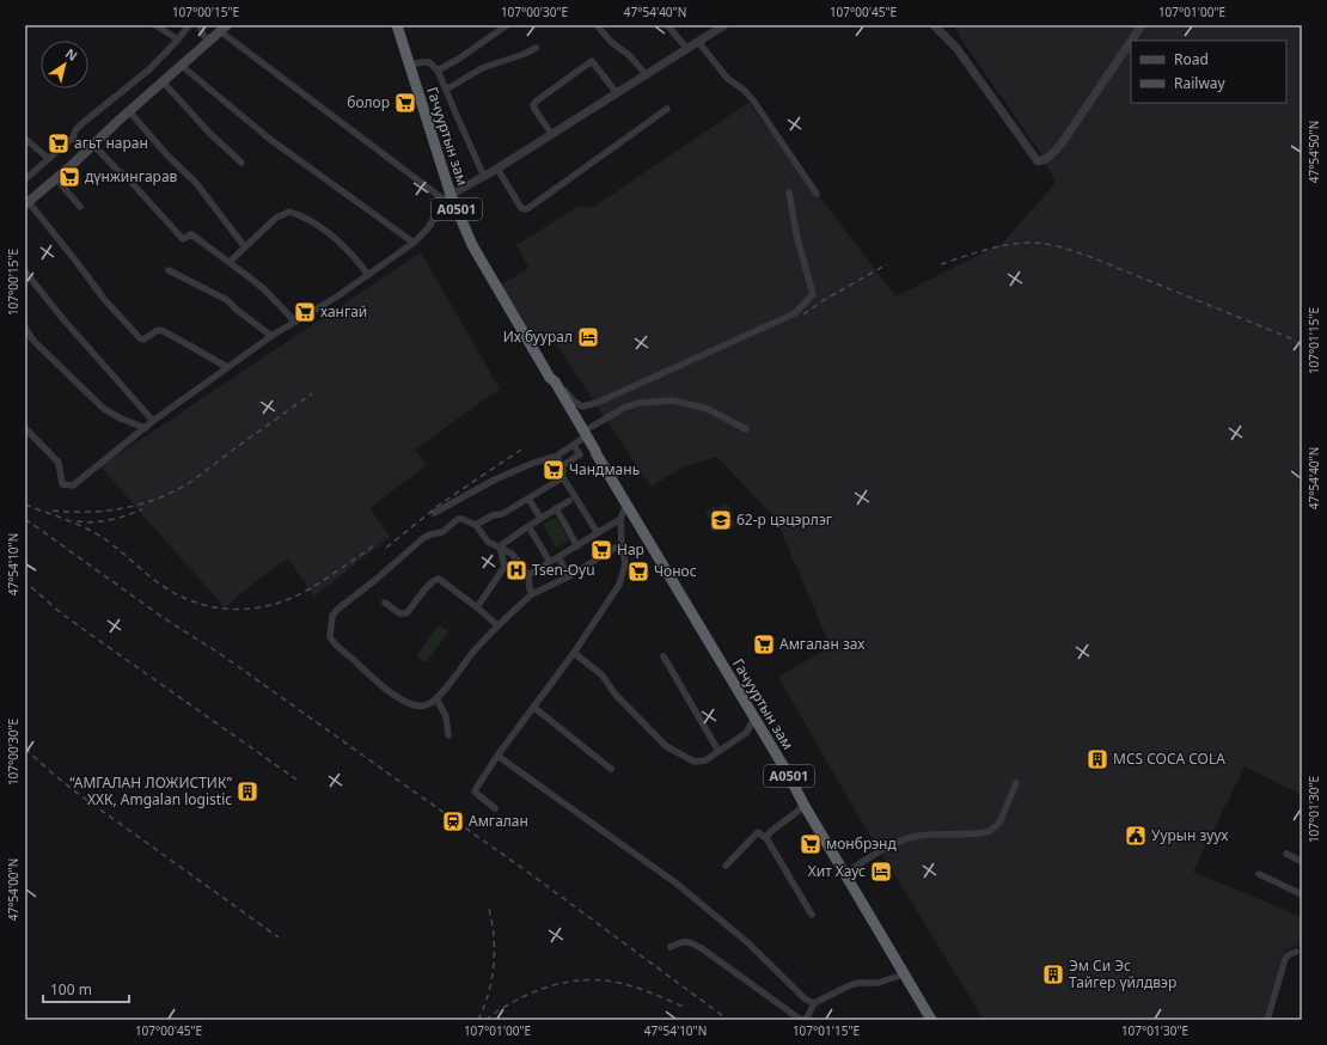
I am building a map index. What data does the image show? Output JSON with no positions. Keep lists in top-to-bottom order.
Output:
{
  "streets": {
    "highway": ["Гачууртын зам", "A0501"]
  },
  "places": {
    "supermarket": [
      "болор",
      "агьт наран",
      "дүнжингарав",
      "хангай",
      "Чандмань",
      "Нар",
      "Чонос",
      "Амгалан зах",
      "монбрэнд"
    ],
    "hotel": ["Их буурал", "Хит Хаус"],
    "school or university": ["62-р цэцэрлэг"],
    "hospital": ["Tsen-Oyu"],
    "building": ["MCS COCA COLA", "“АМГАЛАН ЛОЖИСТИК” ХХК, Amgalan logistic", "Эм Си Эс Тайгер үйлдвэр"],
    "station": ["Амгалан"],
    "public building": ["Уурын зуух"]
  },
  "legend": ["Road", "Railway"],
  "scale_bar": "100 m",
  "north": "top right",
  "coordinates": [
    "107°00'15\"E",
    "107°00'30\"E",
    "47°54'40\"N",
    "107°00'45\"E",
    "107°01'00\"E",
    "47°54'50\"N",
    "107°01'15\"E",
    "47°54'10\"N",
    "107°01'30\"E",
    "47°54'00\"N"
  ]
}
